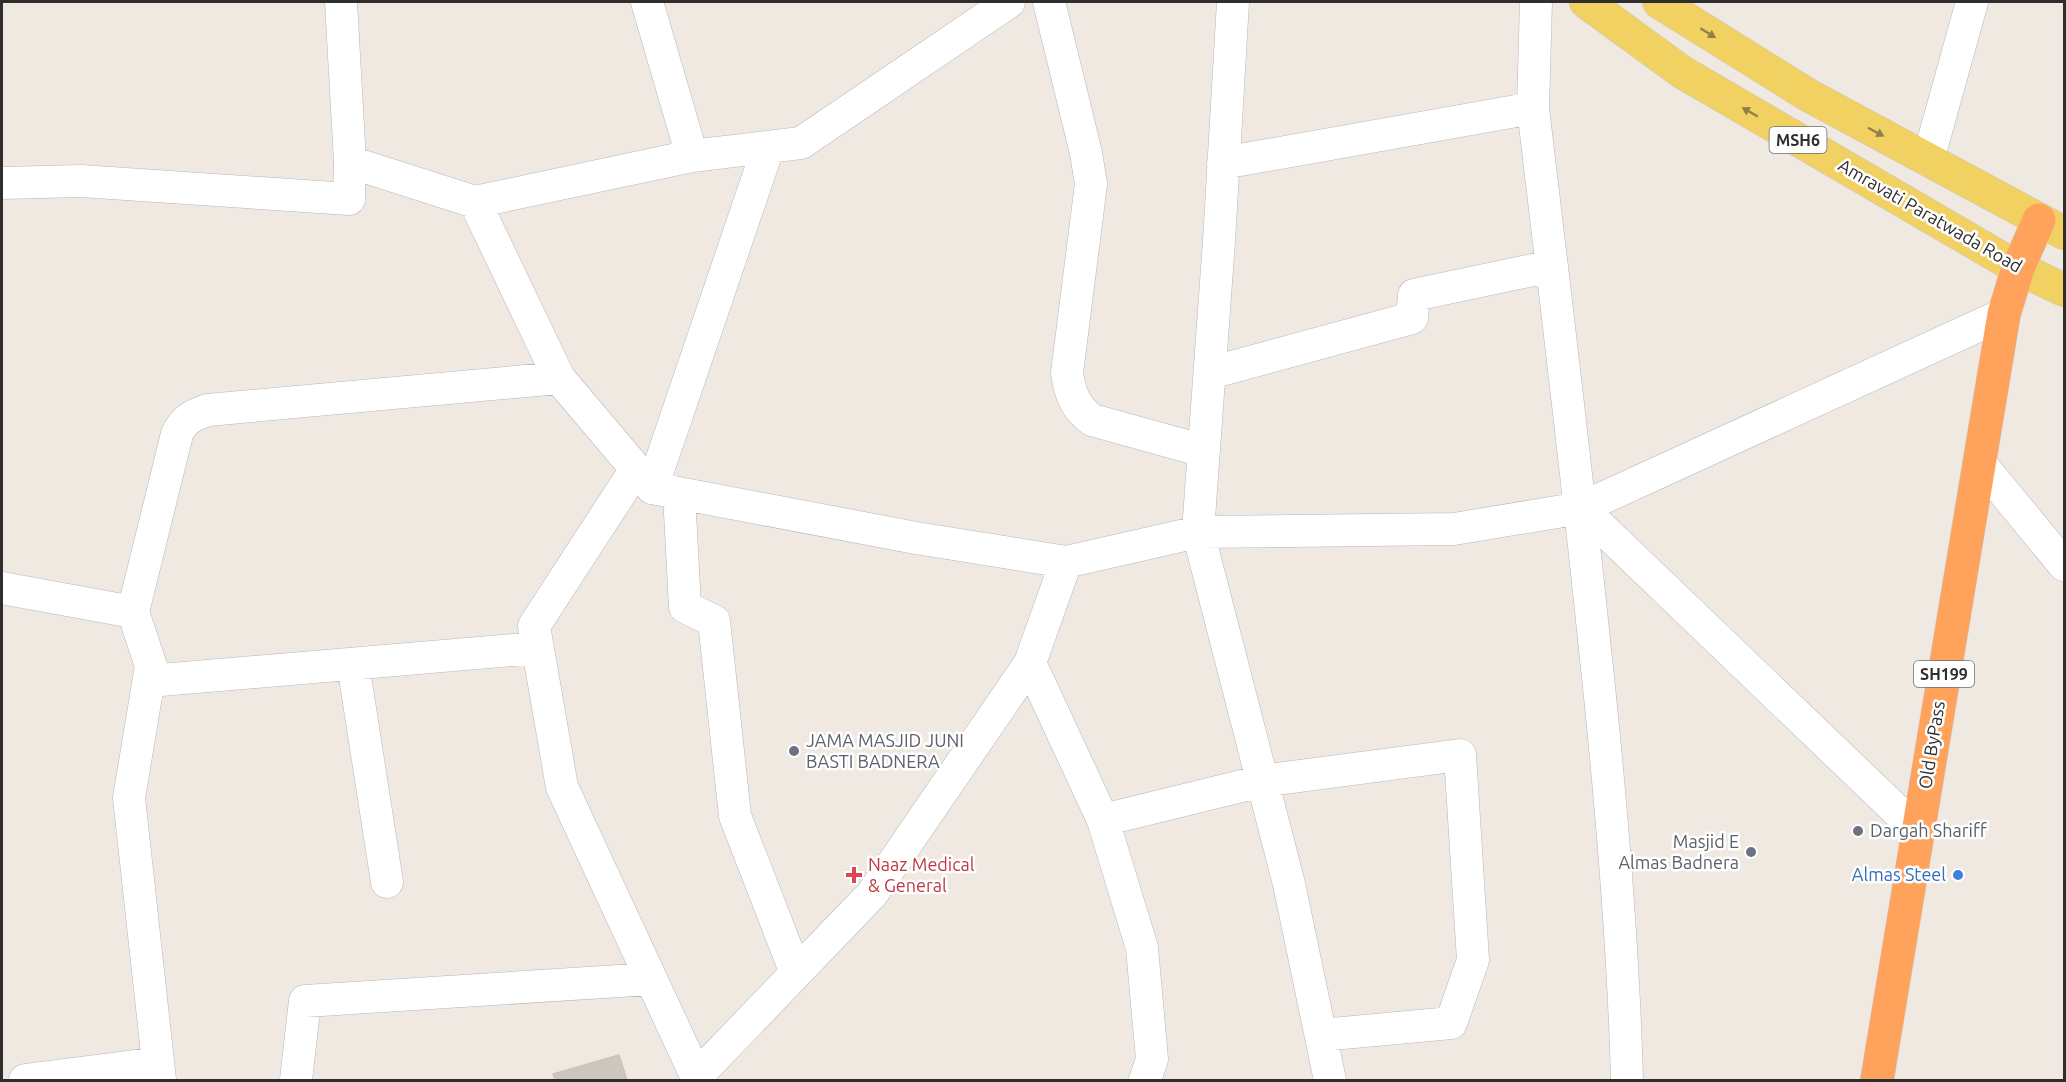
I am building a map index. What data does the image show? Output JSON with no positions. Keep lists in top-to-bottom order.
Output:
{
  "streets": {
    "highway": ["SH199", "Old ByPass"],
    "main road": ["MSH6", "Amravati Paratwada Road"]
  },
  "crossings": [
    ["MSH6", "Old ByPass"],
    ["Amravati Paratwada Road", "Old ByPass"]
  ],
  "places": {
    "other": [
      "JAMA MASJID JUNI BASTI BADNERA",
      "Dargah Shariff",
      "Masjid E Almas Badnera",
      "Almas Steel"
    ],
    "health": ["Naaz Medical & General"]
  }
}
